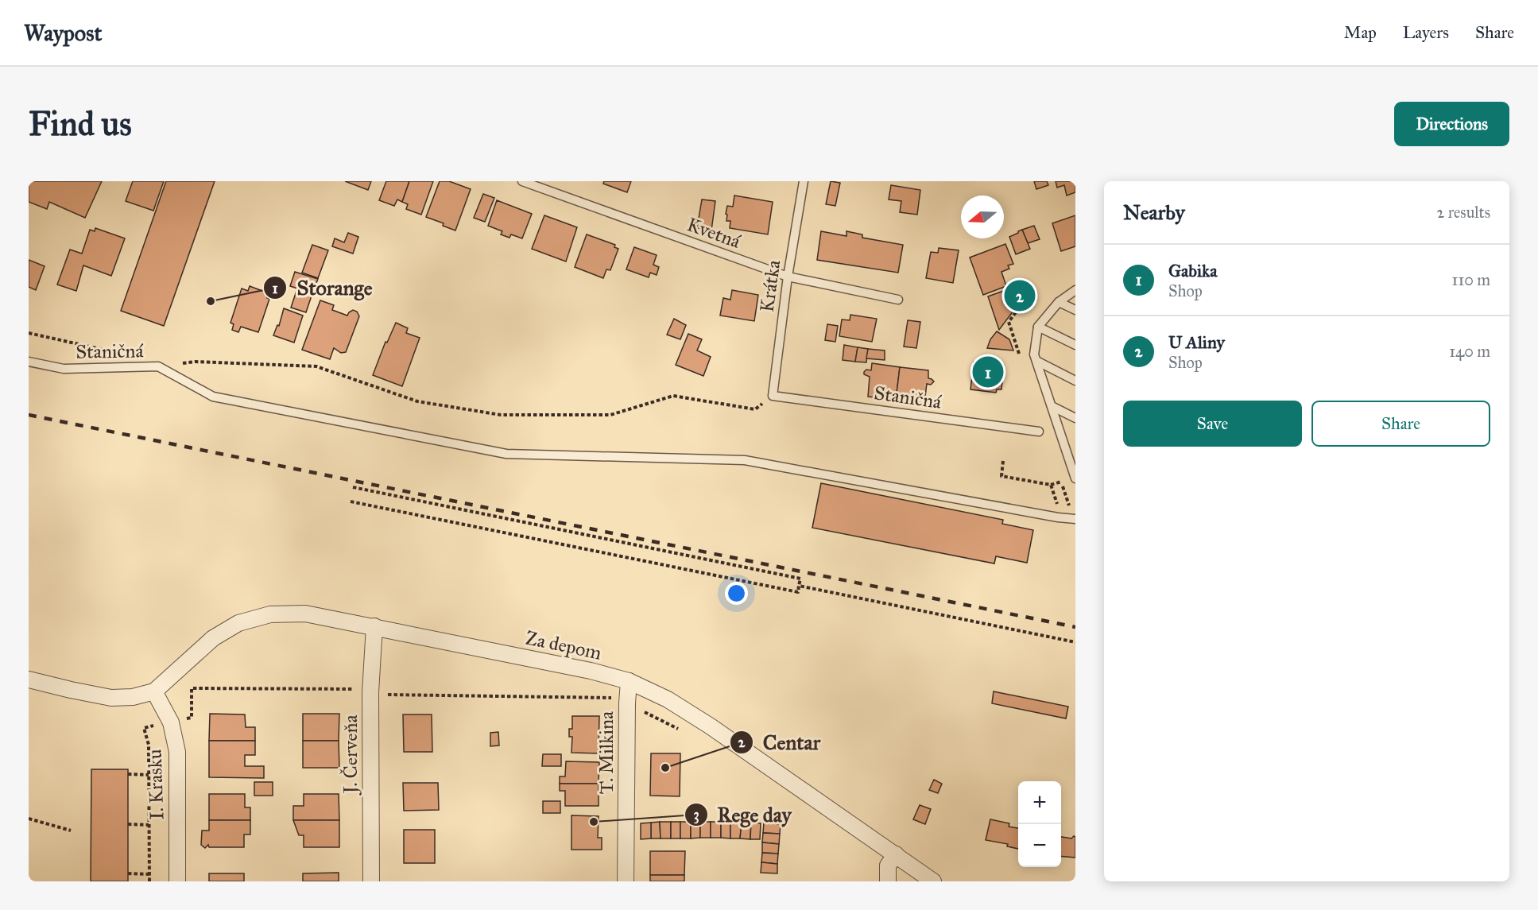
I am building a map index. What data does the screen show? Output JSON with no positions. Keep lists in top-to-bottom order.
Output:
{
  "streets": {
    "street": [
      "Za depom",
      "T. Milkina",
      "J. Červeňa",
      "I. Krasku"
    ],
    "lane": ["Kvetná", "Krátka", "Staničná"]
  },
  "crossings": [
    ["Kvetná", "Krátka"],
    ["Krátka", "Staničná"],
    ["Za depom", "T. Milkina"],
    ["Za depom", "J. Červeňa"],
    ["Za depom", "I. Krasku"]
  ],
  "places": ["Storange", "Centar", "Rege day"],
  "north": "left",
  "page": {
    "header": "Waypost",
    "nav": ["Map", "Layers", "Share"],
    "buttons": [
      "Directions",
      ["Save", "Share"]
    ],
    "title": "Find us",
    "heading": ["Nearby", "2 results"],
    "list": [
      {
        "mark": "1",
        "name": "Gabika",
        "note": "Shop",
        "value": "110 m"
      },
      {
        "mark": "2",
        "name": "U Aliny",
        "note": "Shop",
        "value": "140 m"
      }
    ],
    "pins": ["2", "1"],
    "map_buttons": ["+", "−"]
  }
}
